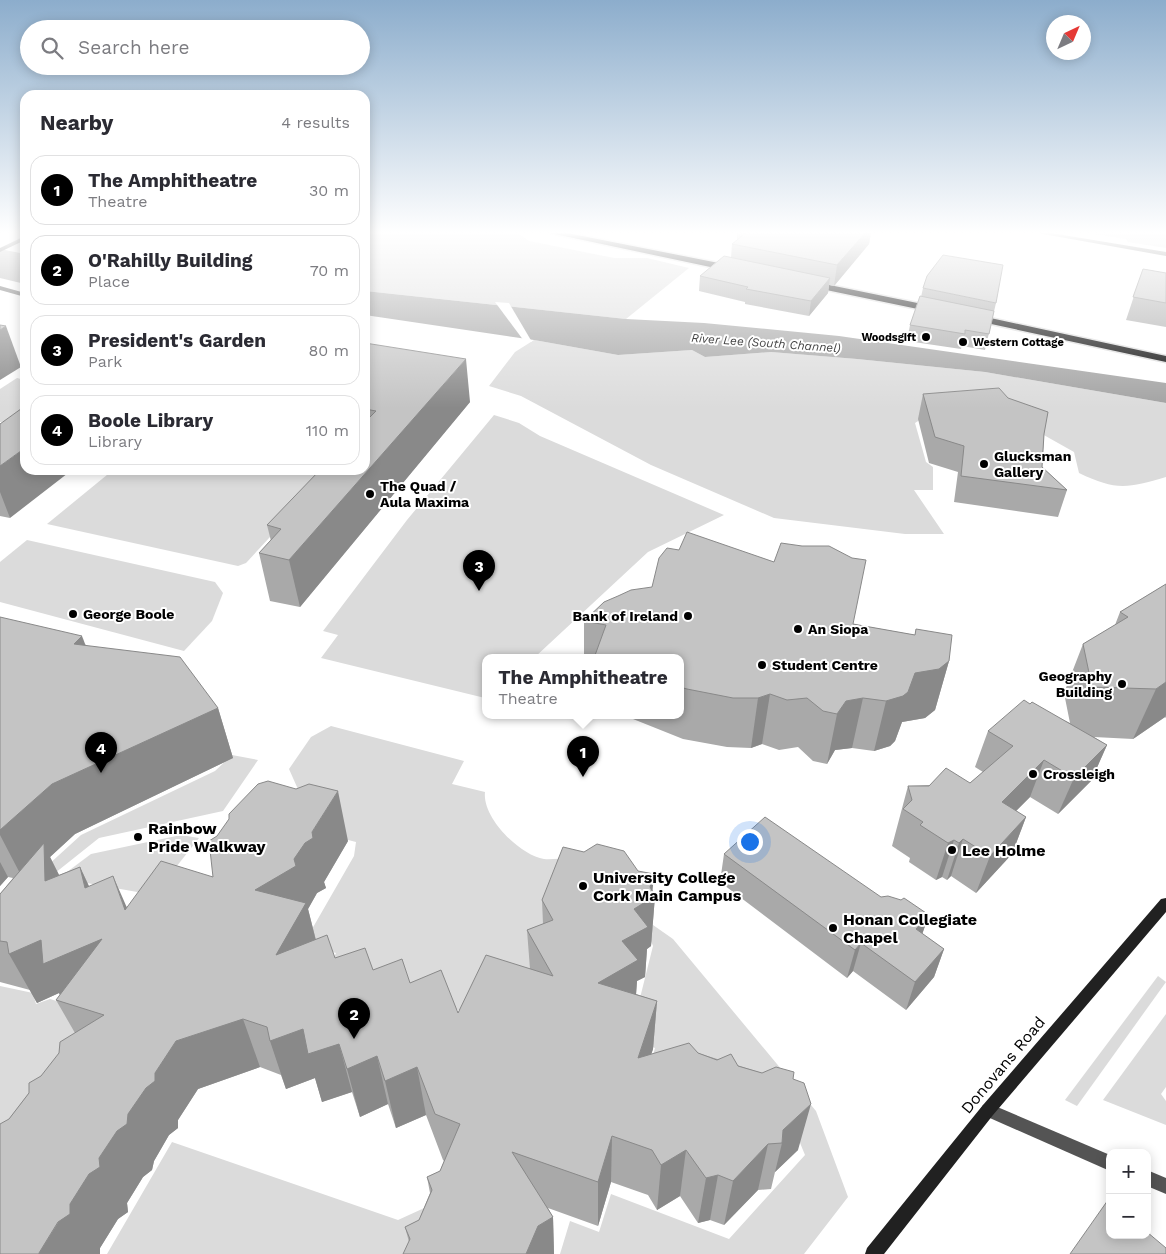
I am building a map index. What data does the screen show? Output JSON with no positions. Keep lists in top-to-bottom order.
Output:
{
  "streets": {
    "street": ["Donovans Road"]
  },
  "water": ["River Lee (South Channel)"],
  "places": [
    "Woodsgift",
    "Western Cottage",
    "Glucksman Gallery",
    "The Quad / Aula Maxima",
    "George Boole",
    "Bank of Ireland",
    "An Siopa",
    "Student Centre",
    "Geography Building",
    "Crossleigh",
    "Rainbow Pride Walkway",
    "Lee Holme",
    "University College Cork Main Campus",
    "Honan Collegiate Chapel"
  ],
  "north": "top right",
  "page": {
    "search": "Search here",
    "heading": ["Nearby", "4 results"],
    "list": [
      {
        "mark": "1",
        "name": "The Amphitheatre",
        "note": "Theatre",
        "value": "30 m"
      },
      {
        "mark": "2",
        "name": "O'Rahilly Building",
        "note": "Place",
        "value": "70 m"
      },
      {
        "mark": "3",
        "name": "President's Garden",
        "note": "Park",
        "value": "80 m"
      },
      {
        "mark": "4",
        "name": "Boole Library",
        "note": "Library",
        "value": "110 m"
      }
    ],
    "pins": [
      "3",
      "4",
      "1",
      "2"
    ],
    "popup": ["The Amphitheatre", "Theatre"],
    "map_buttons": ["+", "−"]
  }
}
